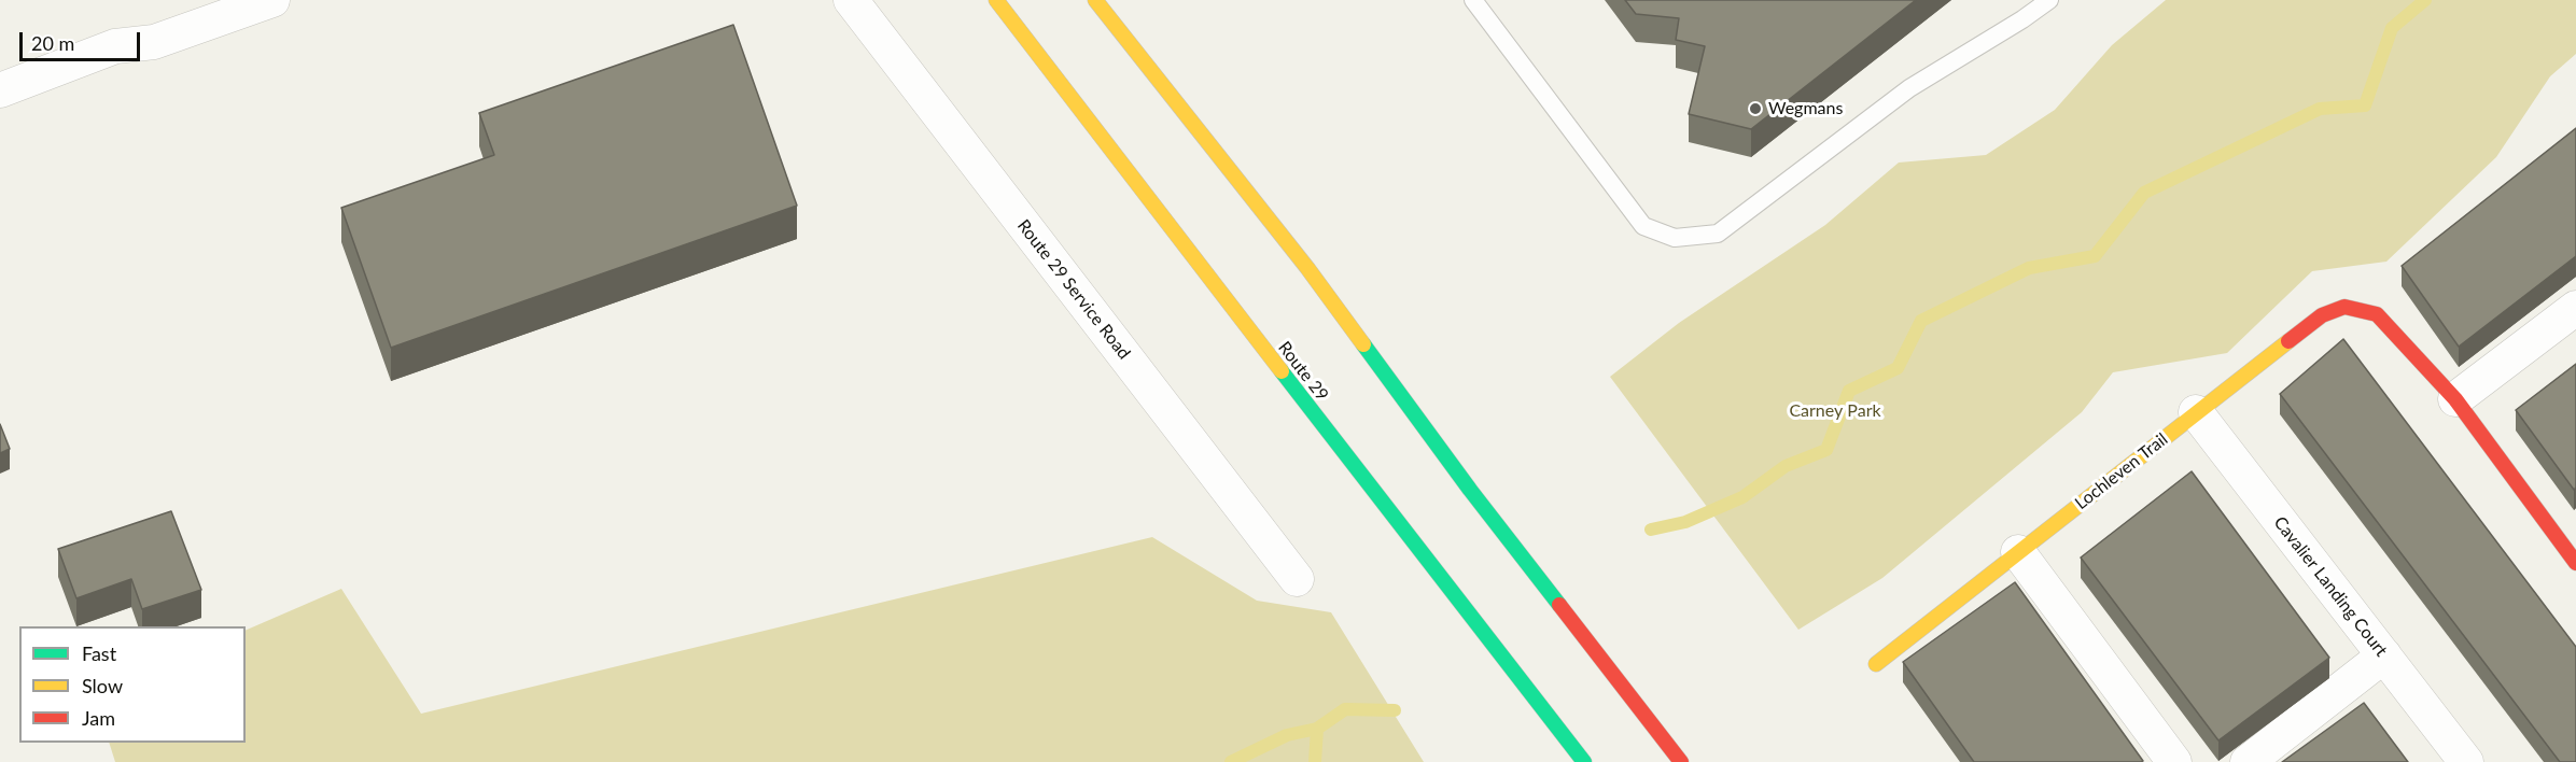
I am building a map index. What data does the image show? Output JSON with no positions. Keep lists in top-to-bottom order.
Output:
{
  "streets": {
    "main road": ["Route 29", "Lochleven Trail"],
    "street": ["Route 29 Service Road", "Cavalier Landing Court"]
  },
  "crossings": [
    ["Lochleven Trail", "Cavalier Landing Court"]
  ],
  "parks": ["Carney Park"],
  "places": ["Wegmans"],
  "legend": ["Fast", "Slow", "Jam"],
  "scale_bar": "20 m"
}
